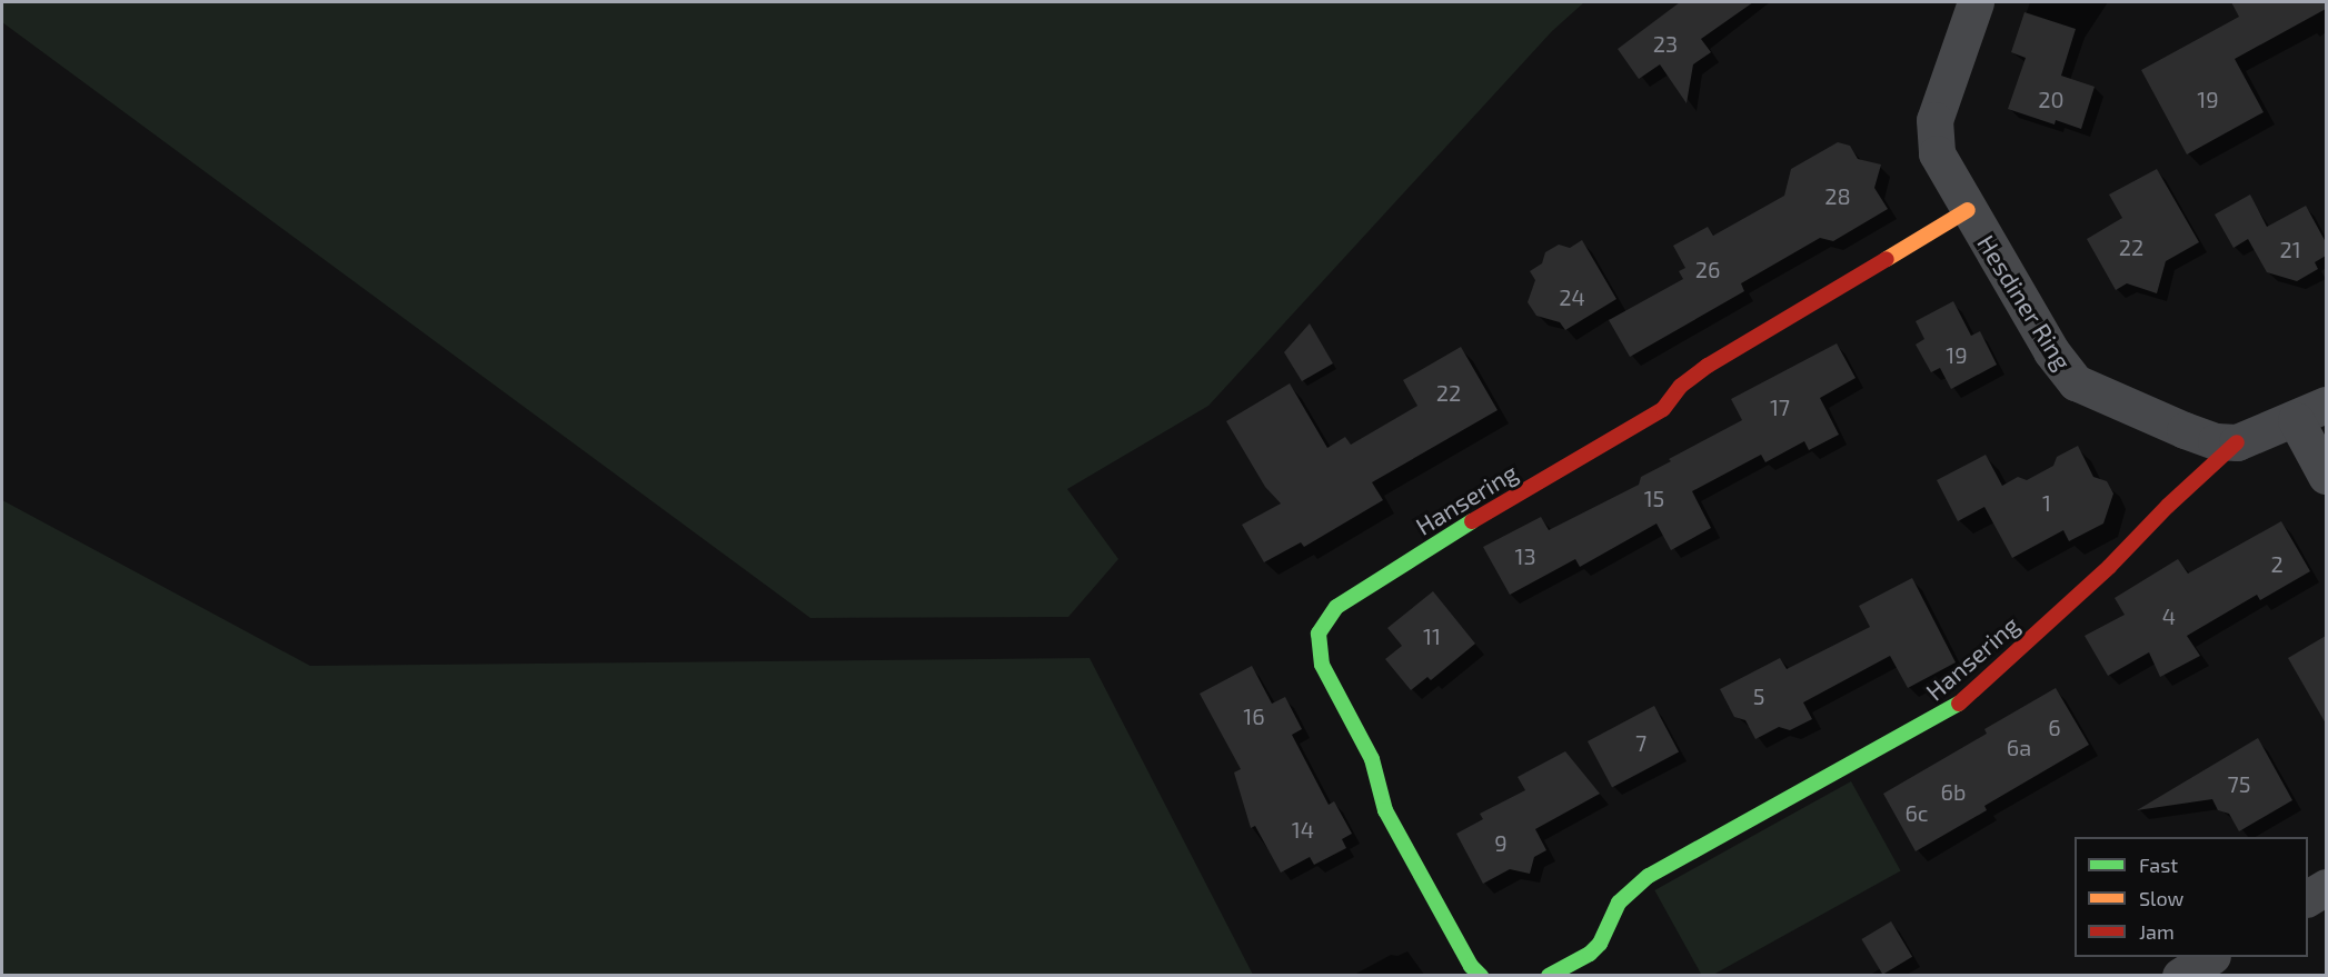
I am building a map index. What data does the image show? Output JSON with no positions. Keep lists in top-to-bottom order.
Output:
{
  "streets": {
    "street": ["Hesdiner Ring", "Hansering"]
  },
  "crossings": [
    ["Hesdiner Ring", "Hansering"]
  ],
  "house_numbers": [
    "23",
    "20",
    "19",
    "28",
    "22",
    "21",
    "26",
    "24",
    "19",
    "22",
    "17",
    "15",
    "1",
    "13",
    "2",
    "4",
    "11",
    "5",
    "16",
    "6",
    "7",
    "6a",
    "75",
    "6b",
    "6c",
    "14",
    "9"
  ],
  "legend": ["Fast", "Slow", "Jam"]
}
